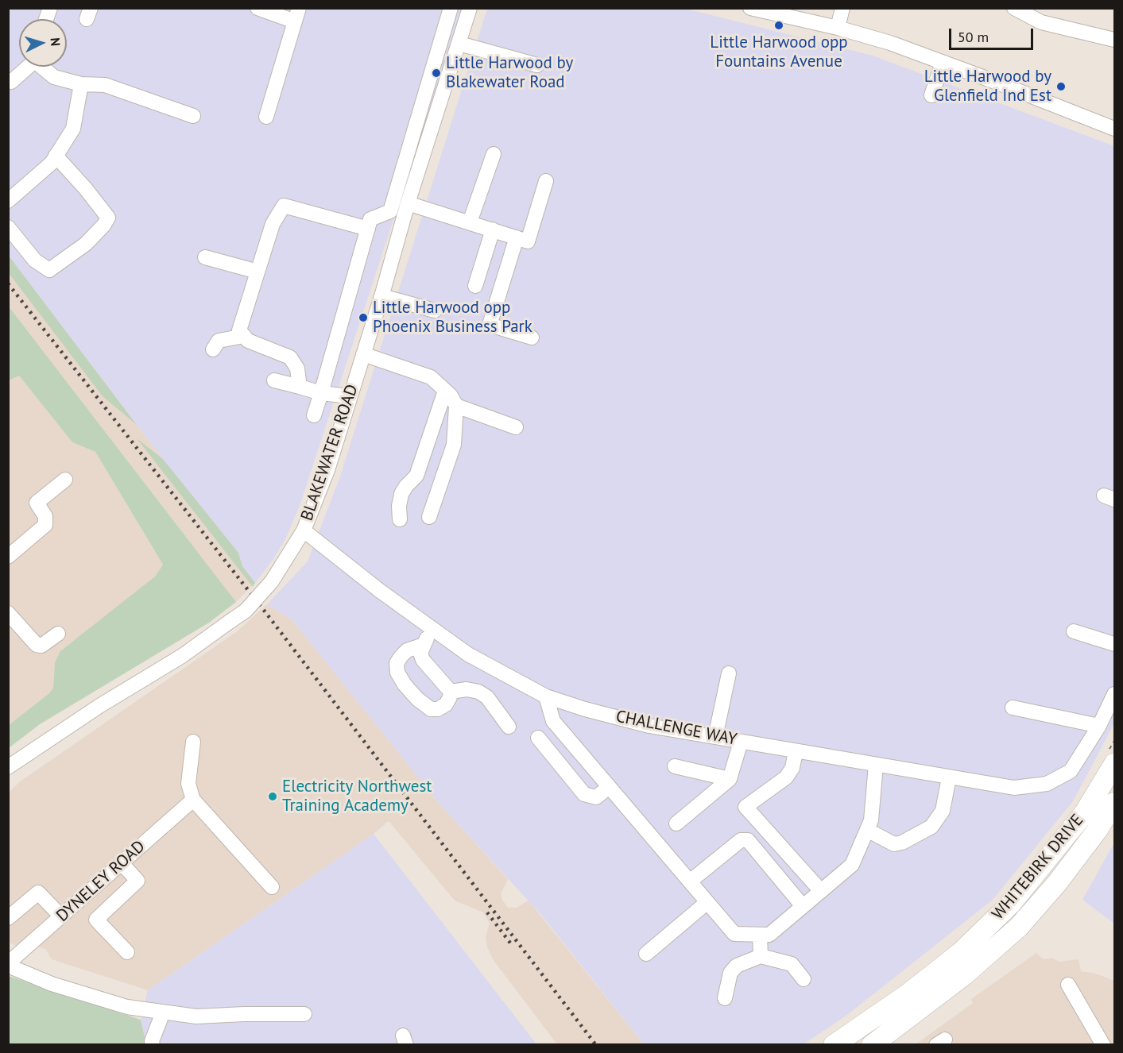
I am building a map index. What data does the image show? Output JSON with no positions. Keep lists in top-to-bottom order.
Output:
{
  "streets": {
    "highway": ["WHITEBIRK DRIVE"],
    "street": ["BLAKEWATER ROAD", "CHALLENGE WAY", "DYNELEY ROAD"]
  },
  "crossings": [
    ["BLAKEWATER ROAD", "CHALLENGE WAY"]
  ],
  "places": [
    "Little Harwood opp Fountains Avenue",
    "Little Harwood by Blakewater Road",
    "Little Harwood by Glenfield Ind Est",
    "Little Harwood opp Phoenix Business Park",
    "Electricity Northwest Training Academy"
  ],
  "scale_bar": "50 m",
  "north": "right"
}
